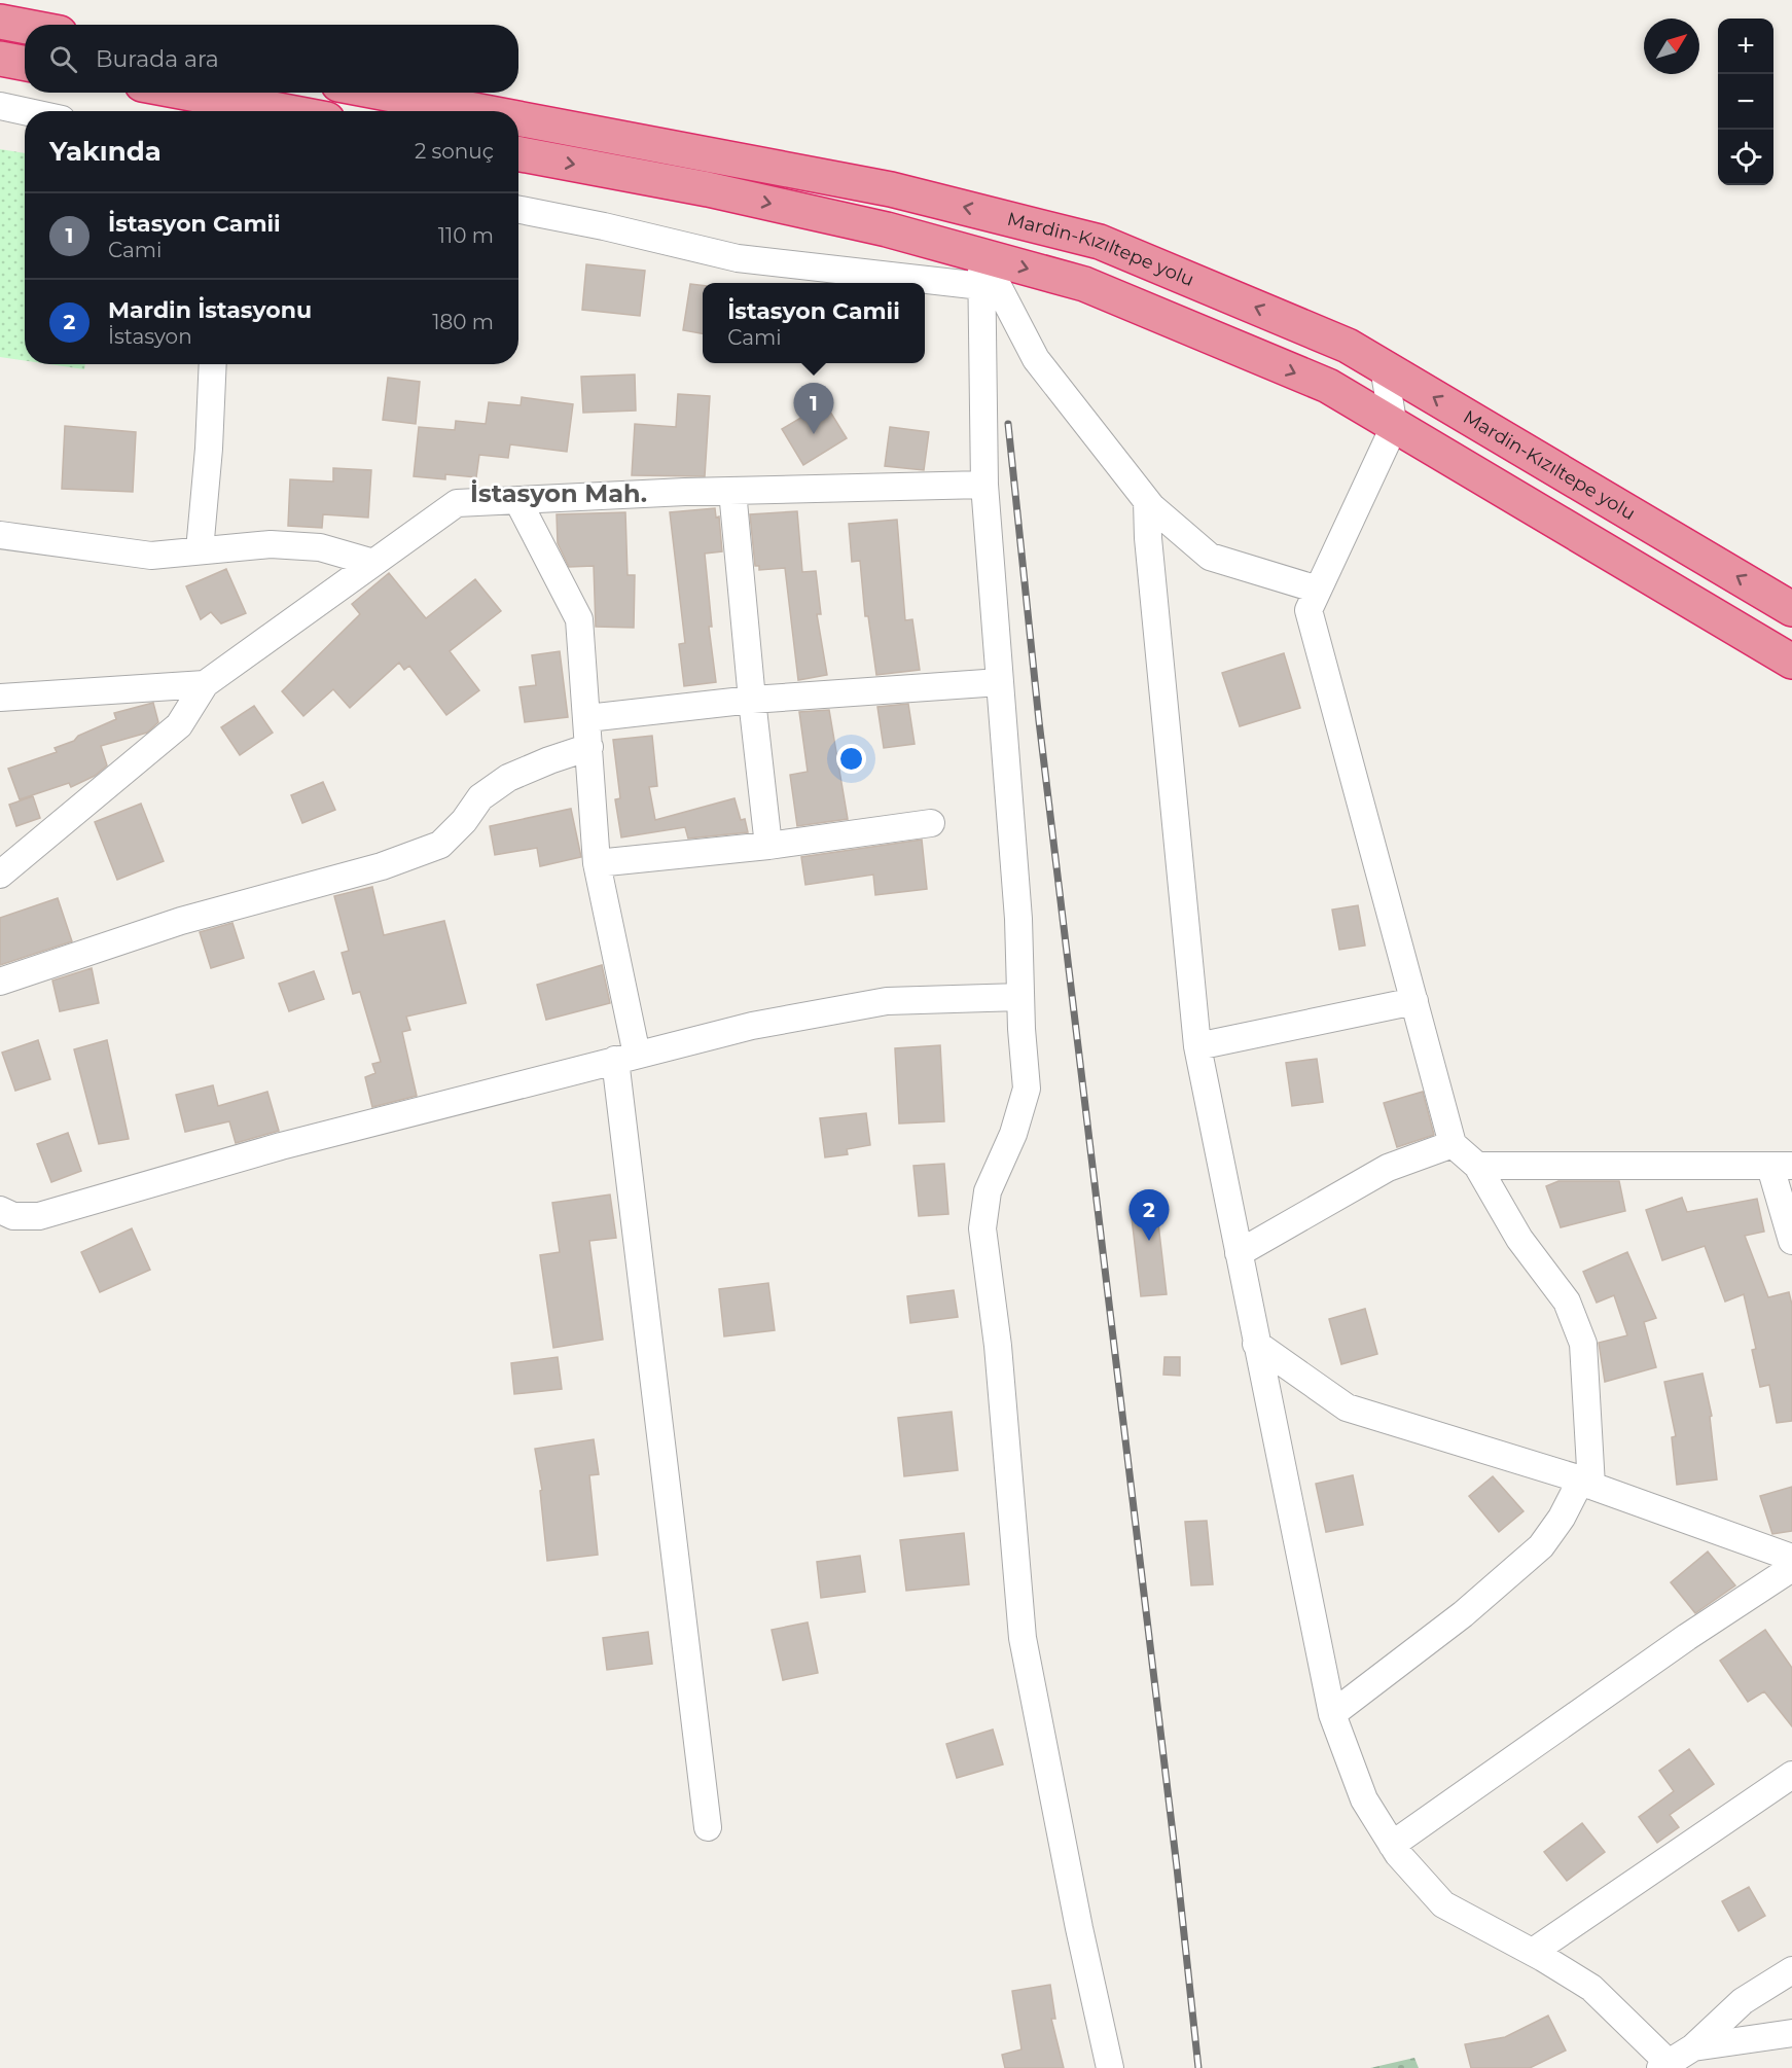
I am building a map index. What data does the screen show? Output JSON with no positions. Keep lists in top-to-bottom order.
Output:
{
  "streets": {
    "highway": ["Mardin-Kızıltepe yolu"]
  },
  "districts": ["İstasyon Mah."],
  "north": "top right",
  "page": {
    "map_buttons": ["+", "−"],
    "search": "Burada ara",
    "heading": ["Yakında", "2 sonuç"],
    "list": [
      {
        "mark": "1",
        "name": "İstasyon Camii",
        "note": "Cami",
        "value": "110 m"
      },
      {
        "mark": "2",
        "name": "Mardin İstasyonu",
        "note": "İstasyon",
        "value": "180 m"
      }
    ],
    "popup": ["İstasyon Camii", "Cami"],
    "pins": ["1", "2"]
  }
}
